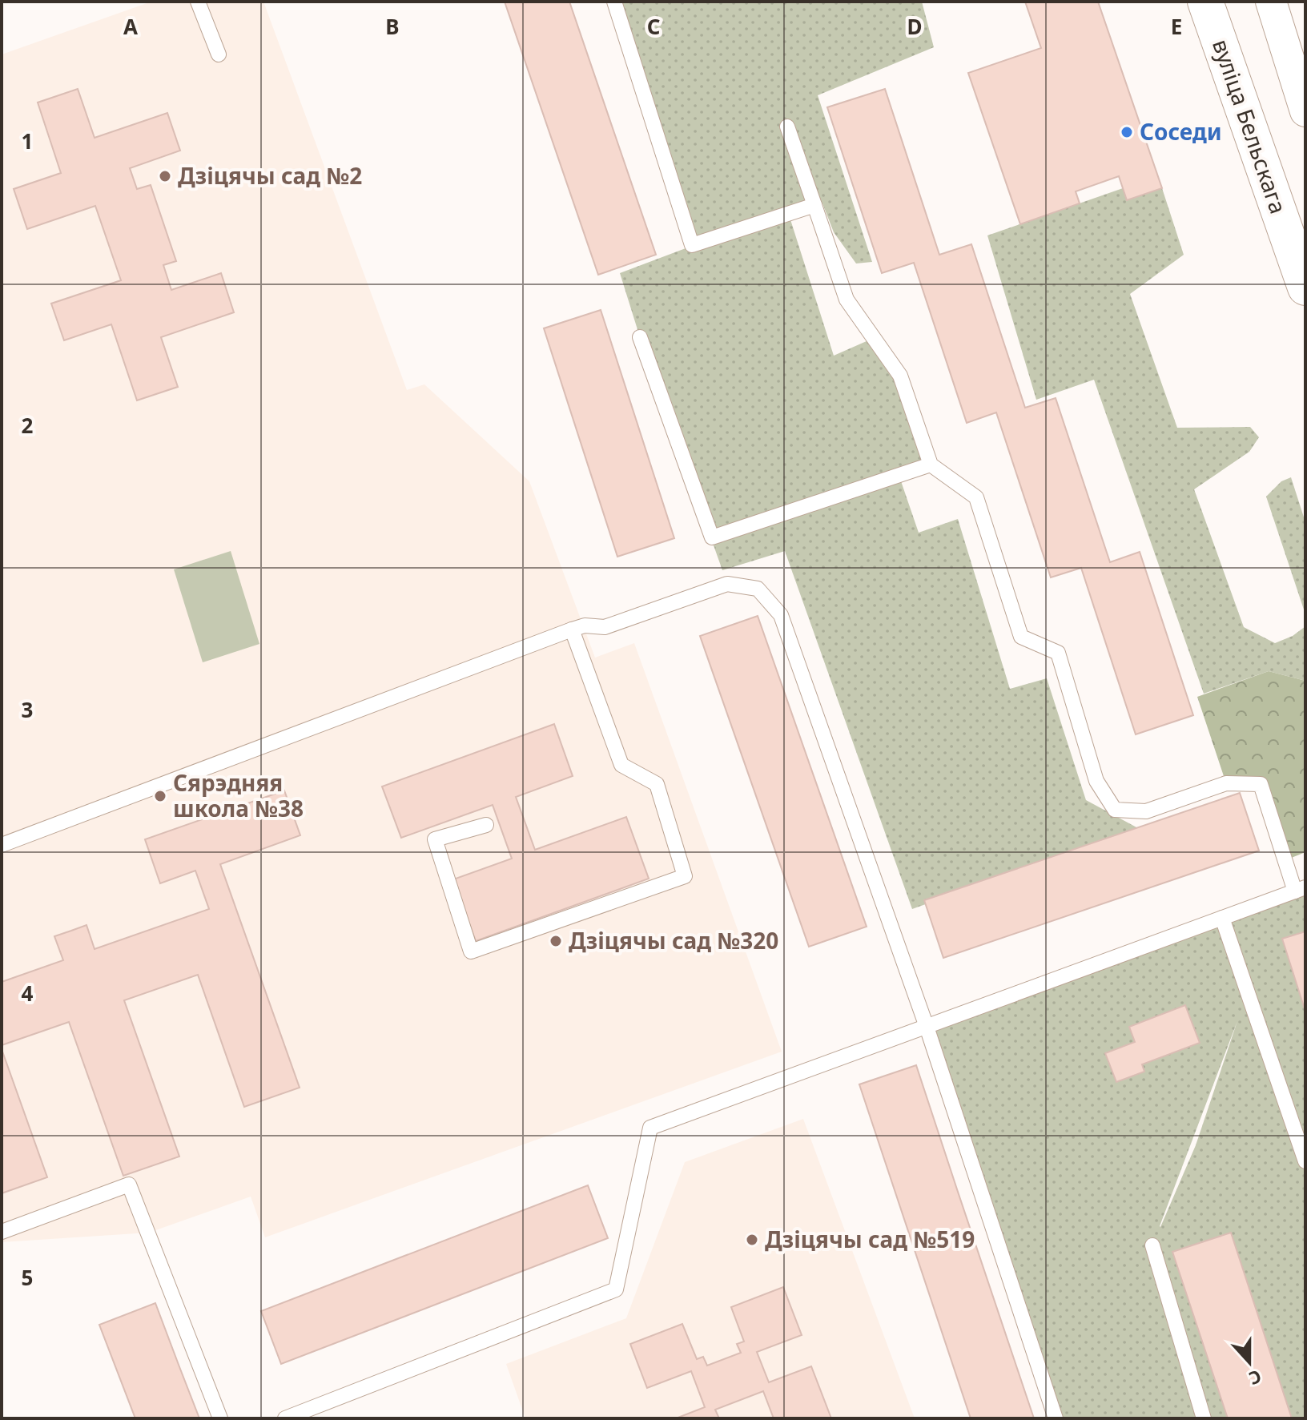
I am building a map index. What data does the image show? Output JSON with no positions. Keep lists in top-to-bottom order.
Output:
{
  "streets": {
    "main road": ["вуліца Бельскага"]
  },
  "places": [
    "Соседи",
    "Дзіцячы сад №2",
    "Сярэдняя школа №38",
    "Дзіцячы сад №320",
    "Дзіцячы сад №519"
  ],
  "north": "bottom",
  "grid": {
    "columns": [
      "A",
      "B",
      "C",
      "D",
      "E"
    ],
    "rows": [
      "1",
      "2",
      "3",
      "4",
      "5"
    ]
  }
}
